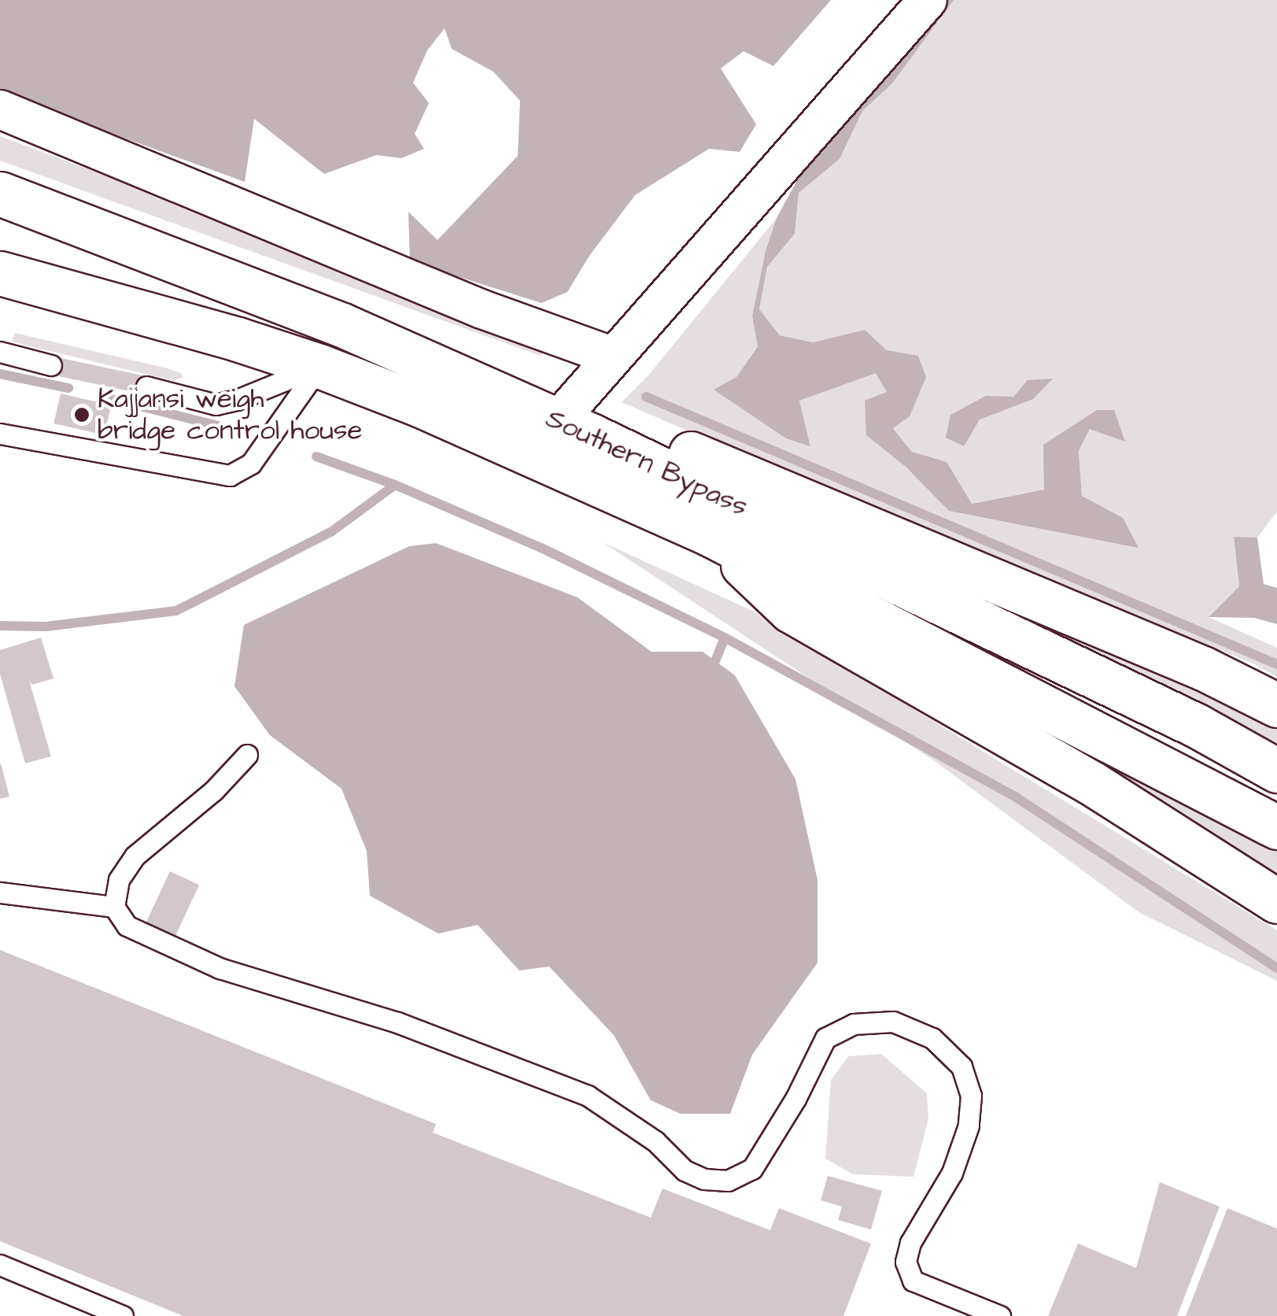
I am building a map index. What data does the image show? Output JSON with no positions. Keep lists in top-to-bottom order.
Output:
{
  "streets": {
    "highway": ["Southern Bypass"]
  },
  "places": ["Kajjansi weigh bridge control house"]
}
